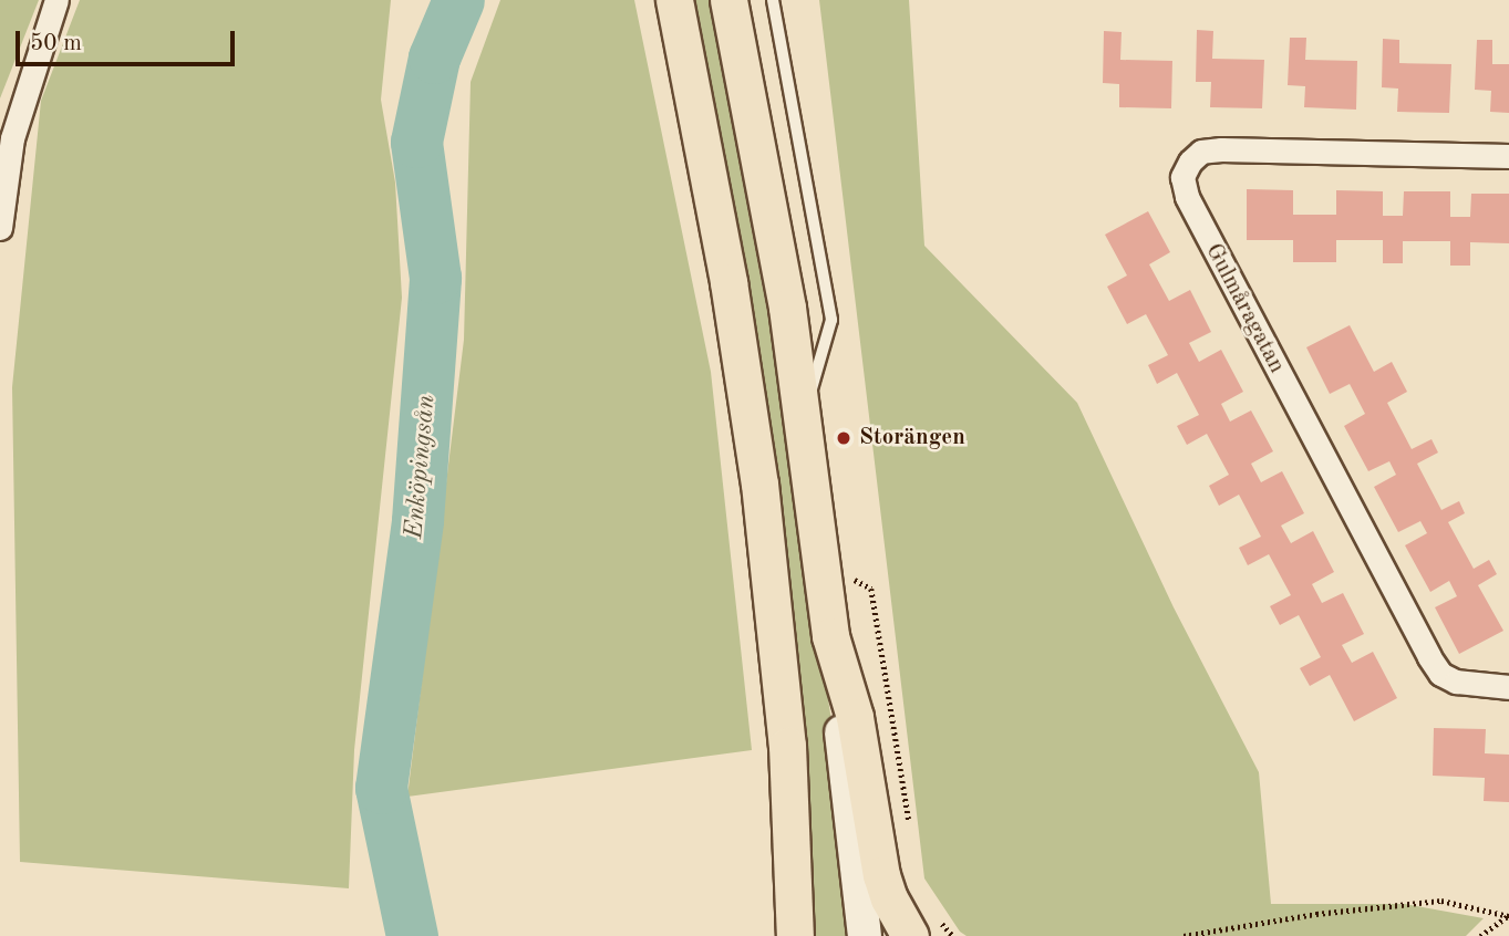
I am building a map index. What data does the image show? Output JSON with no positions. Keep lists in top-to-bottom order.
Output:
{
  "streets": {
    "street": ["Gulmåragatan"]
  },
  "water": ["Enköpingsån"],
  "places": ["Storängen"],
  "scale_bar": "50 m"
}
